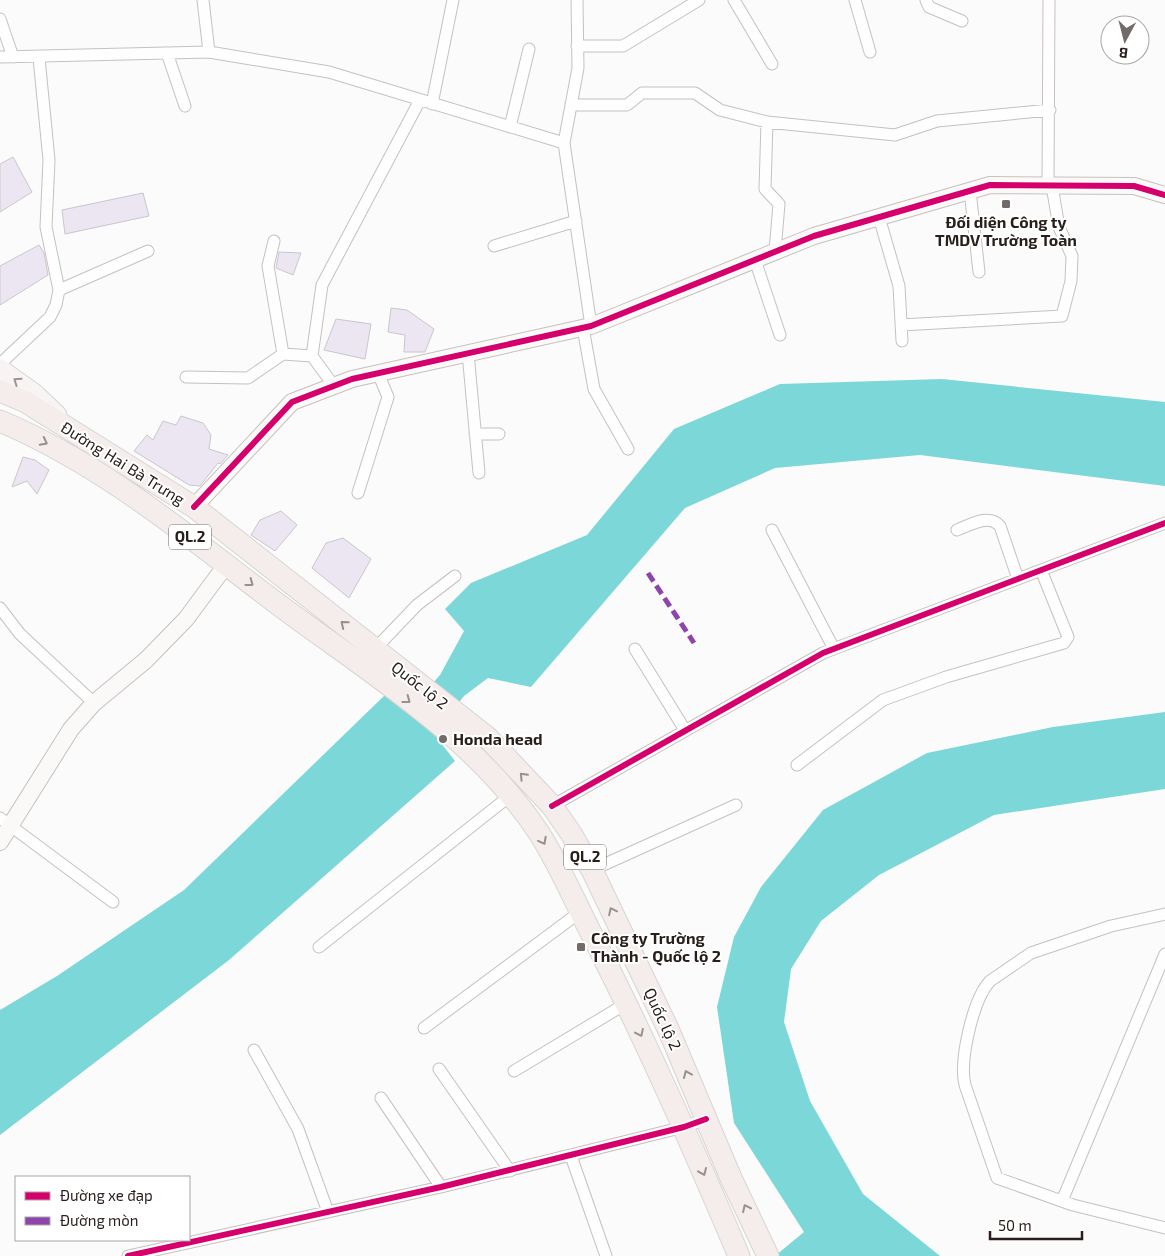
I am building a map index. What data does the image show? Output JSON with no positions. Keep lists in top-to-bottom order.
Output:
{
  "streets": {
    "highway": ["Đường Hai Bà Trưng", "QL.2", "Quốc lộ 2"]
  },
  "crossings": [
    ["Đường Hai Bà Trưng", "Quốc lộ 2"]
  ],
  "places": {
    "transit": ["Đối diện Công ty TMDV Trường Toàn", "Công ty Trường Thành - Quốc lộ 2"],
    "other": ["Honda head"]
  },
  "legend": ["Đường xe đạp", "Đường mòn"],
  "scale_bar": "50 m",
  "north": "bottom"
}
